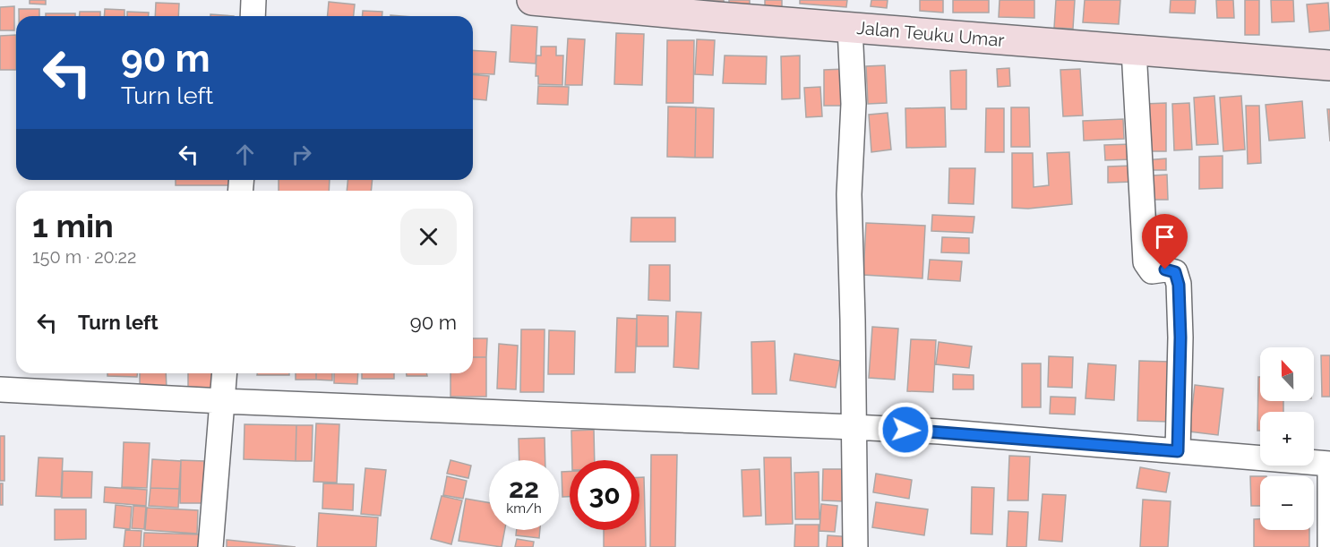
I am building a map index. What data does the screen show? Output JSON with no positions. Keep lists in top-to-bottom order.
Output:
{
  "streets": {
    "main road": ["Jalan Teuku Umar"]
  },
  "north": "top",
  "page": {
    "turn": ["90 m", "Turn left"],
    "heading": ["1 min", "150 m · 20:22"],
    "list": [
      {
        "name": "Turn left",
        "value": "90 m"
      }
    ],
    "map_buttons": ["+", "−"],
    "speed": "22 km/h",
    "limit": "30"
  }
}
